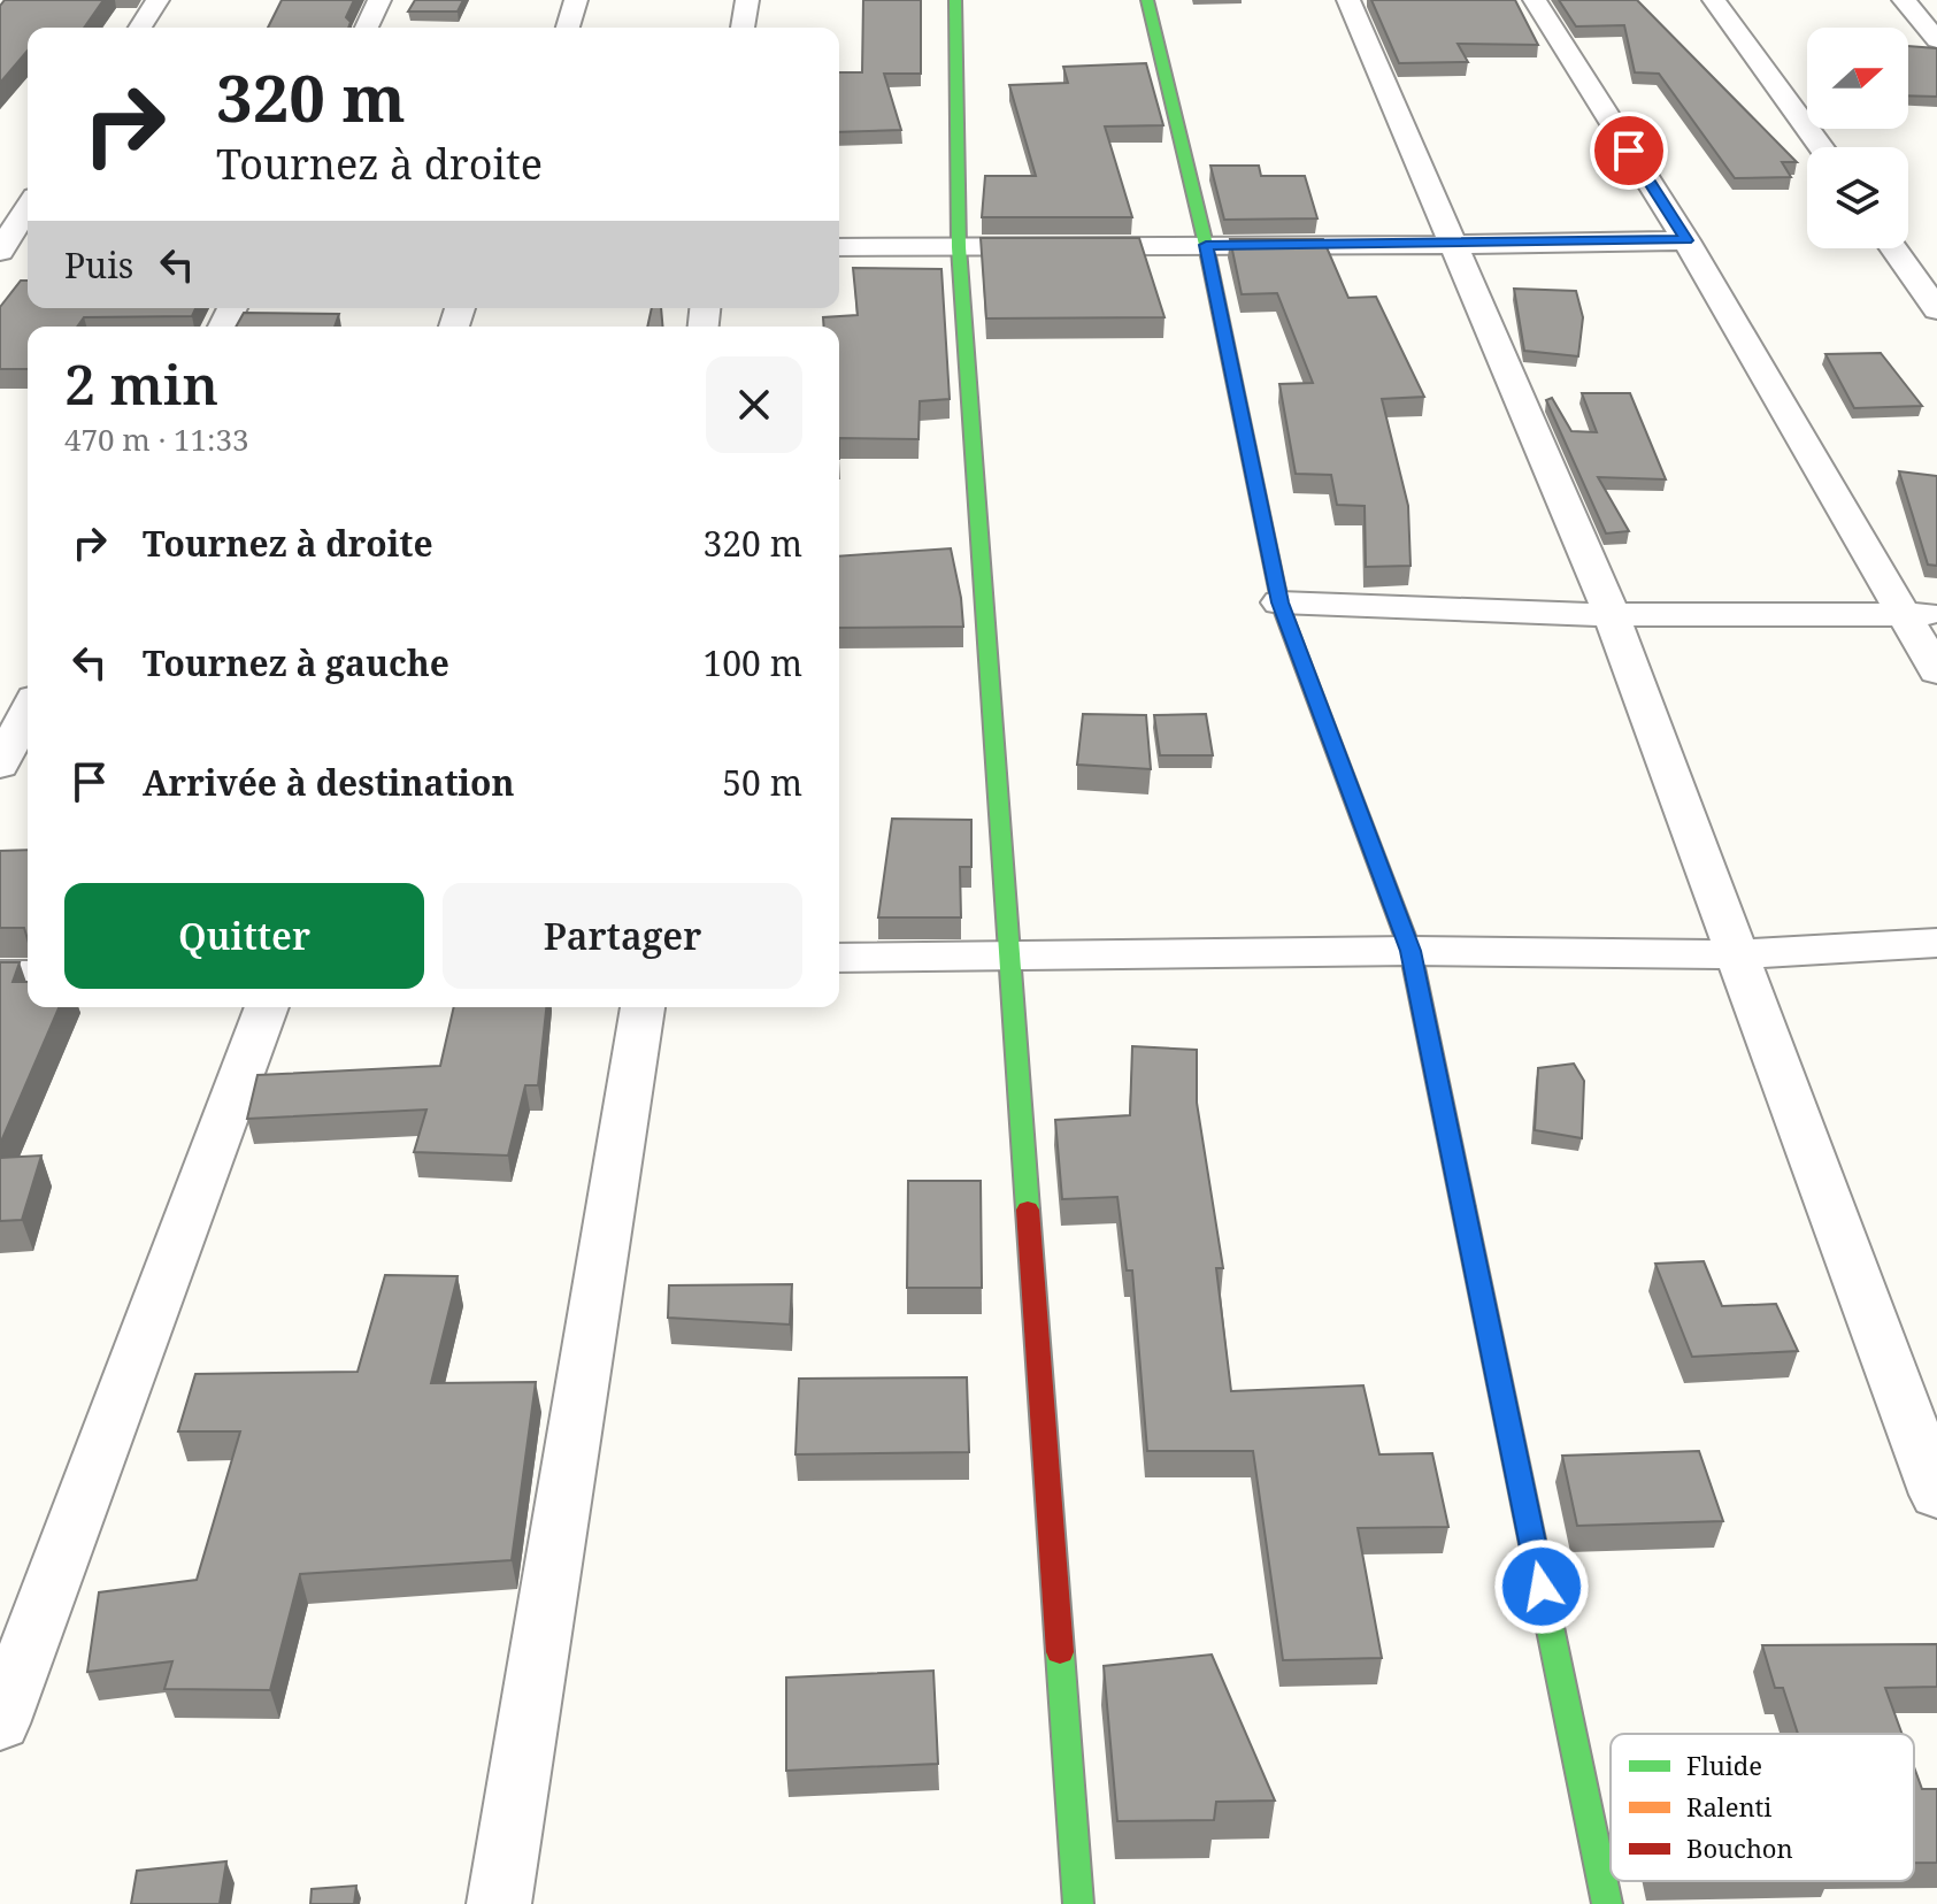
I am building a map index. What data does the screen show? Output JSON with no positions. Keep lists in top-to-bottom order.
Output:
{
  "legend": ["Fluide", "Ralenti", "Bouchon"],
  "north": "right",
  "page": {
    "turn": ["320 m", "Tournez à droite"],
    "then": "Puis",
    "heading": ["2 min", "470 m · 11:33"],
    "list": [
      {
        "name": "Tournez à droite",
        "value": "320 m"
      },
      {
        "name": "Tournez à gauche",
        "value": "100 m"
      },
      {
        "name": "Arrivée à destination",
        "value": "50 m"
      }
    ],
    "buttons": ["Quitter", "Partager"]
  }
}
